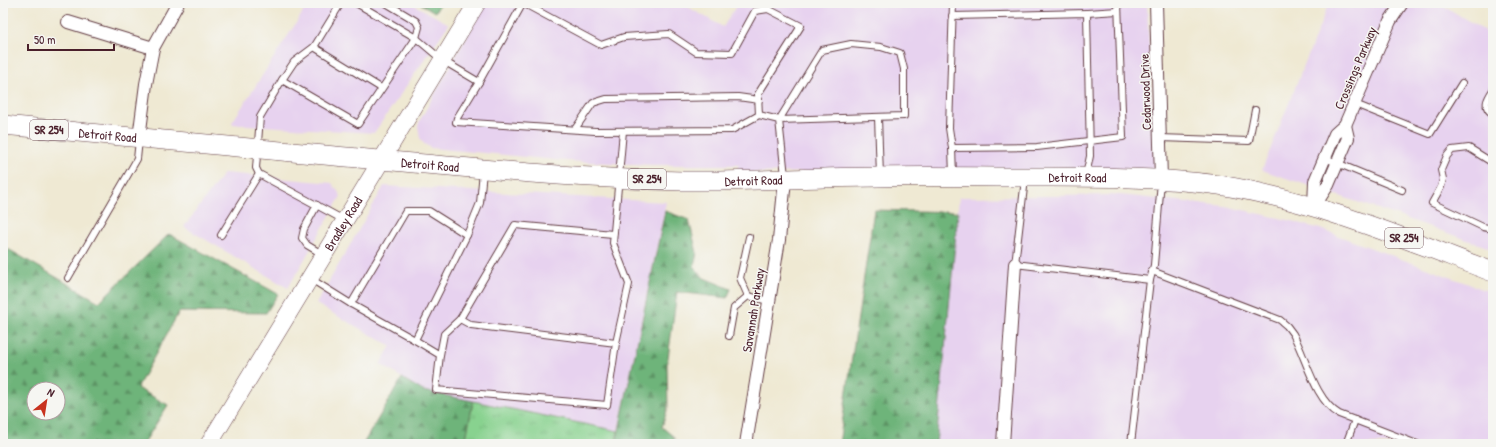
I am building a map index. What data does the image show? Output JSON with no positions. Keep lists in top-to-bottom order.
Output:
{
  "streets": {
    "main road": ["SR 254", "Detroit Road"],
    "street": [
      "Crossings Parkway",
      "Cedarwood Drive",
      "Bradley Road",
      "Savannah Parkway"
    ]
  },
  "crossings": [
    ["Crossings Parkway", "Detroit Road"],
    ["Cedarwood Drive", "Detroit Road"],
    ["Detroit Road", "Bradley Road"],
    ["Detroit Road", "Savannah Parkway"]
  ],
  "scale_bar": "50 m",
  "north": "top right"
}
